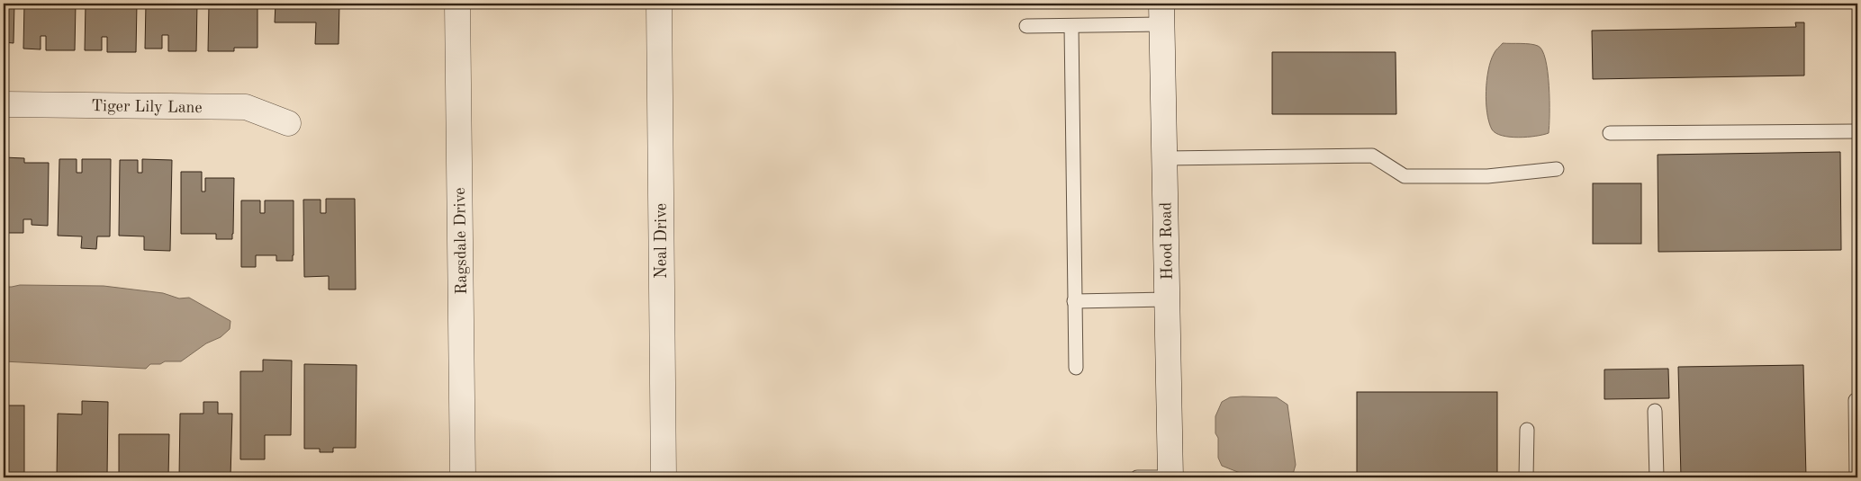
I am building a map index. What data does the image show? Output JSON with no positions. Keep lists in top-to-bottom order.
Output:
{
  "streets": {
    "street": [
      "Tiger Lily Lane",
      "Ragsdale Drive",
      "Neal Drive",
      "Hood Road"
    ]
  }
}
